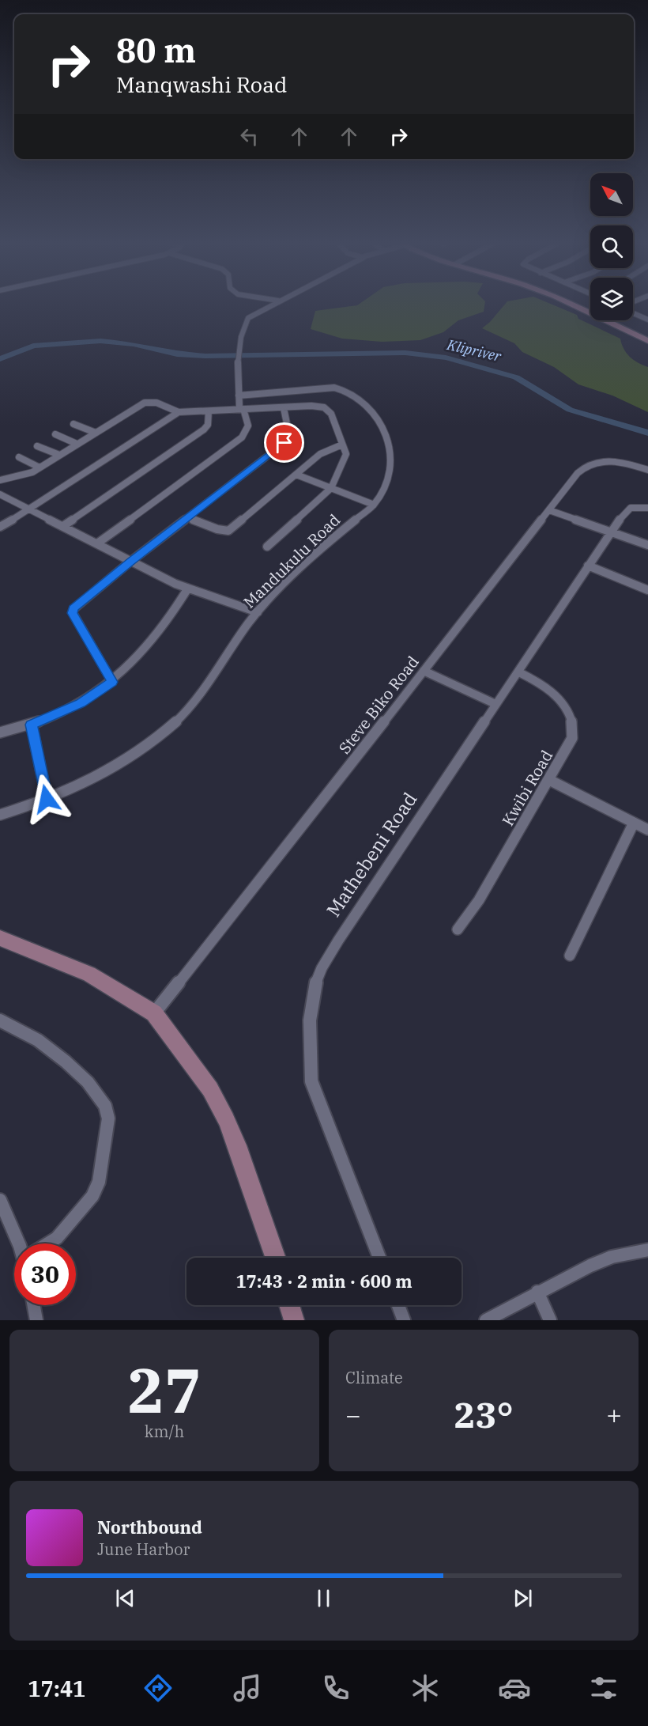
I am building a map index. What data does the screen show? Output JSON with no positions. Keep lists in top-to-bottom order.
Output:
{
  "streets": {
    "street": [
      "Mandukulu Road",
      "Steve Biko Road",
      "Kwibi Road",
      "Mathebeni Road"
    ]
  },
  "crossings": [
    ["Kwibi Road", "Mathebeni Road"]
  ],
  "water": ["Klipriver"],
  "north": "top left",
  "page": {
    "turn": ["80 m", "Manqwashi Road"],
    "limit": "30",
    "trip": "17:43 · 2 min · 600 m",
    "tile": [
      ["27", "km/h"],
      "Climate"
    ],
    "heat": ["−", "23°", "+"],
    "song": ["Northbound", "June Harbor"],
    "tabs": "17:41"
  }
}
